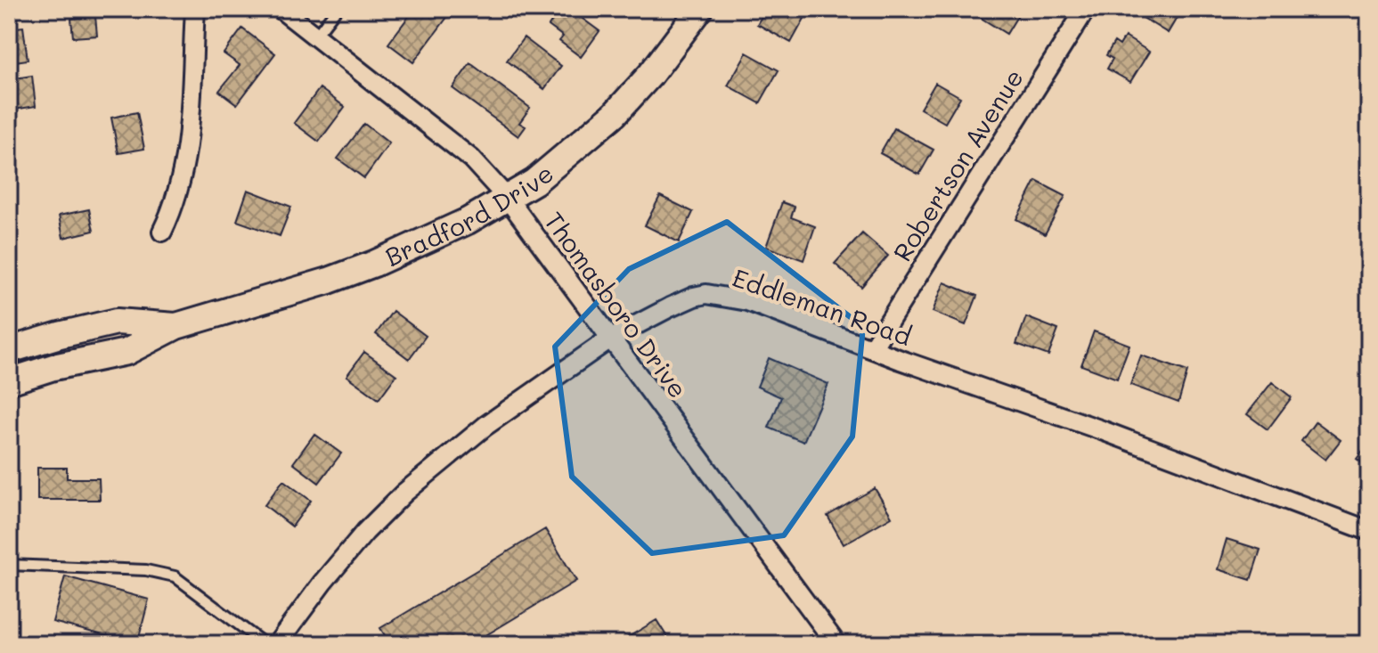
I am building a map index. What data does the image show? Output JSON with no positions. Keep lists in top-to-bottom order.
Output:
{
  "streets": {
    "street": [
      "Robertson Avenue",
      "Bradford Drive",
      "Thomasboro Drive",
      "Eddleman Road"
    ]
  },
  "crossings": [
    ["Robertson Avenue", "Eddleman Road"],
    ["Bradford Drive", "Thomasboro Drive"],
    ["Thomasboro Drive", "Eddleman Road"]
  ]
}
